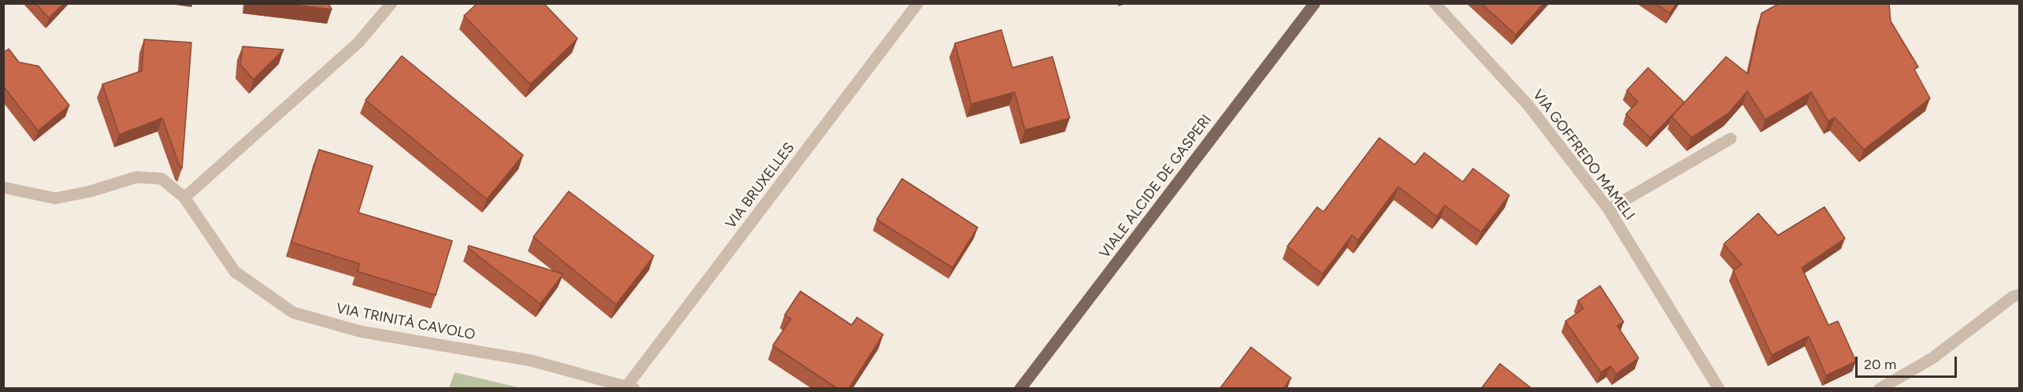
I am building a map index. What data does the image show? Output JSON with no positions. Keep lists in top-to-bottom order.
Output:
{
  "streets": {
    "main road": ["VIALE ALCIDE DE GASPERI"],
    "street": ["VIA GOFFREDO MAMELI", "VIA BRUXELLES", "VIA TRINITÀ CAVOLO"]
  },
  "crossings": [
    ["VIA BRUXELLES", "VIA TRINITÀ CAVOLO"]
  ],
  "scale_bar": "20 m"
}
